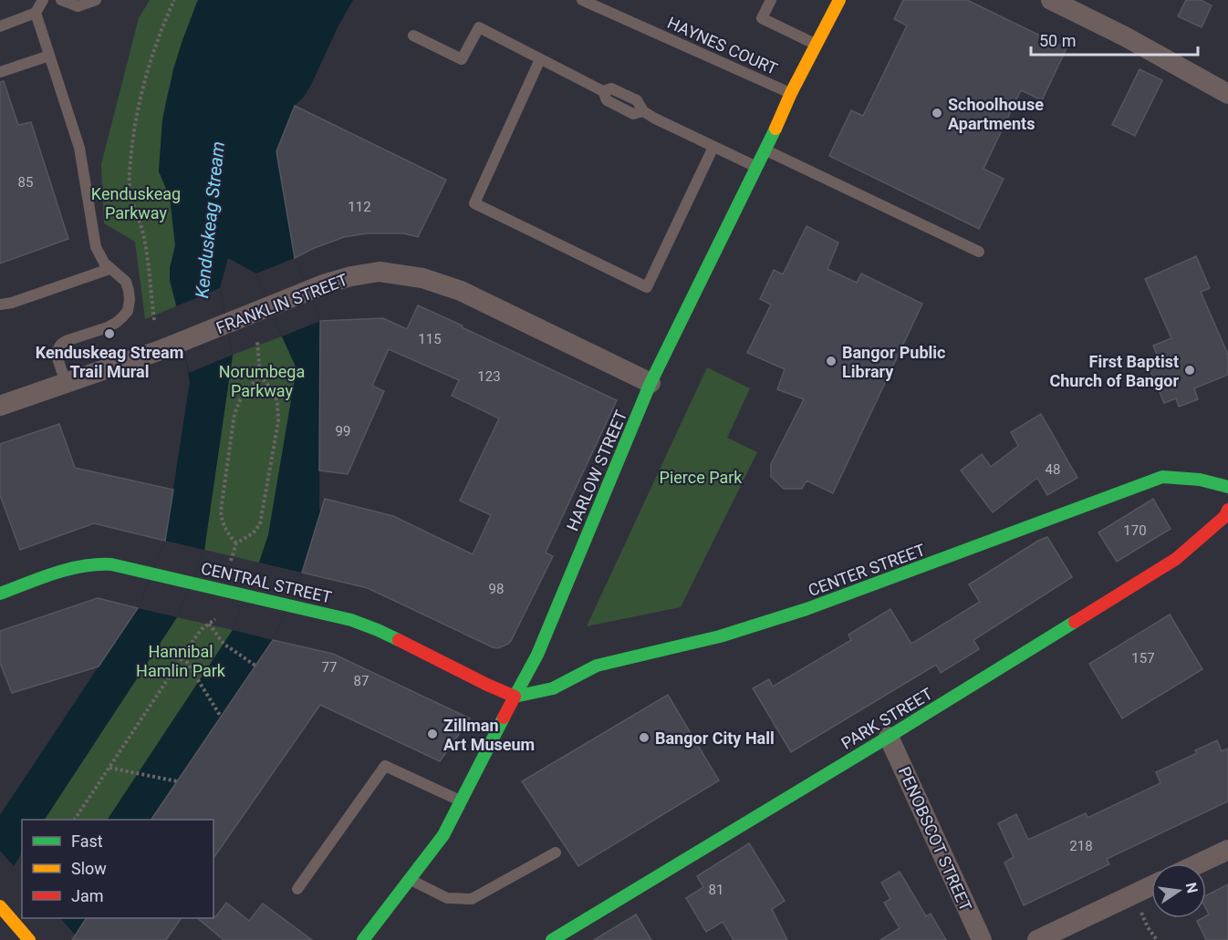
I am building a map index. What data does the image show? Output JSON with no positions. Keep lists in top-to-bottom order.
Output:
{
  "streets": {
    "street": [
      "FRANKLIN STREET",
      "HARLOW STREET",
      "CENTER STREET",
      "CENTRAL STREET",
      "PARK STREET",
      "PENOBSCOT STREET"
    ],
    "lane": ["HAYNES COURT"]
  },
  "crossings": [
    ["HAYNES COURT", "HARLOW STREET"],
    ["FRANKLIN STREET", "HARLOW STREET"],
    ["HARLOW STREET", "CENTER STREET"],
    ["HARLOW STREET", "CENTRAL STREET"],
    ["CENTER STREET", "CENTRAL STREET"],
    ["PARK STREET", "PENOBSCOT STREET"]
  ],
  "water": ["Kenduskeag Stream"],
  "parks": [
    "Kenduskeag Parkway",
    "Norumbega Parkway",
    "Pierce Park",
    "Hannibal Hamlin Park"
  ],
  "places": [
    "Schoolhouse Apartments",
    "Kenduskeag Stream Trail Mural",
    "Bangor Public Library",
    "First Baptist Church of Bangor",
    "Zillman Art Museum",
    "Bangor City Hall"
  ],
  "house_numbers": [
    "85",
    "112",
    "115",
    "123",
    "99",
    "48",
    "170",
    "98",
    "157",
    "77",
    "87",
    "218",
    "81"
  ],
  "legend": ["Fast", "Slow", "Jam"],
  "scale_bar": "50 m",
  "north": "right"
}
